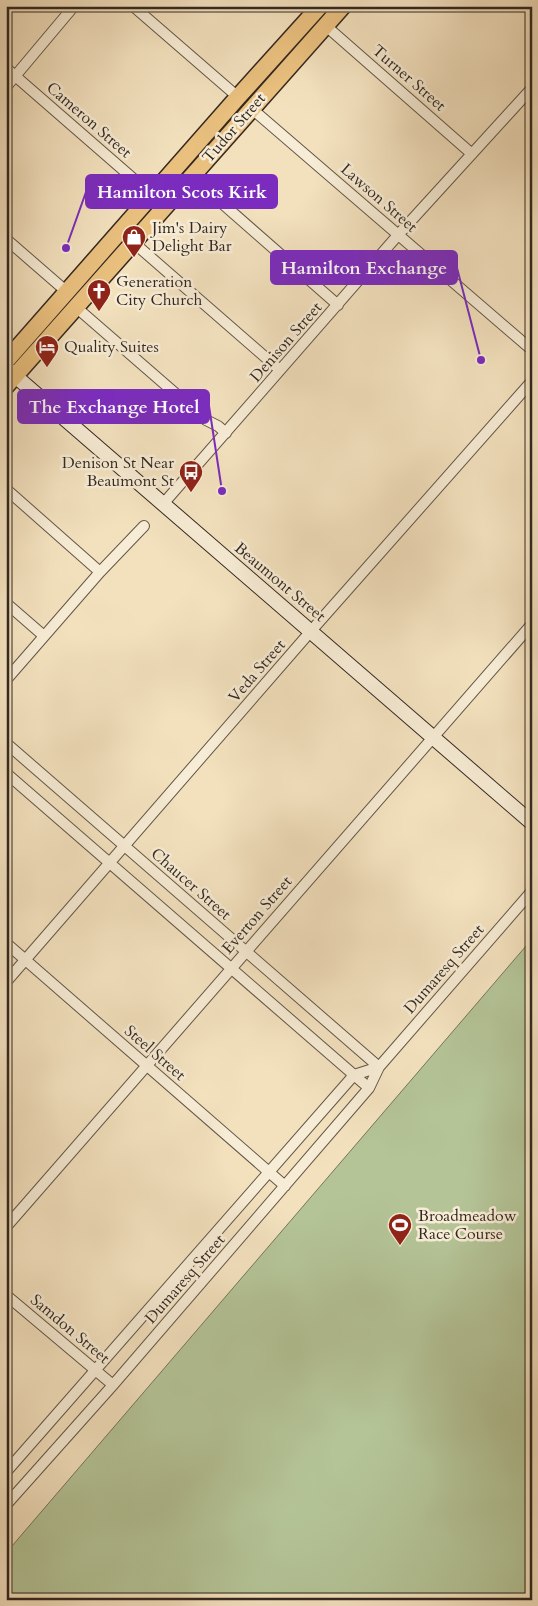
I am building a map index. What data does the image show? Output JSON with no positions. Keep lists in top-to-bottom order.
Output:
{
  "streets": {
    "main road": ["Tudor Street"],
    "street": [
      "Turner Street",
      "Cameron Street",
      "Lawson Street",
      "Denison Street",
      "Beaumont Street",
      "Veda Street",
      "Chaucer Street",
      "Everton Street",
      "Dumaresq Street",
      "Steel Street",
      "Samdon Street"
    ]
  },
  "crossings": [
    ["Turner Street", "Tudor Street"],
    ["Turner Street", "Denison Street"],
    ["Cameron Street", "Tudor Street"],
    ["Tudor Street", "Lawson Street"],
    ["Tudor Street", "Beaumont Street"],
    ["Lawson Street", "Denison Street"],
    ["Denison Street", "Beaumont Street"],
    ["Beaumont Street", "Veda Street"],
    ["Beaumont Street", "Everton Street"],
    ["Veda Street", "Chaucer Street"],
    ["Veda Street", "Steel Street"],
    ["Chaucer Street", "Everton Street"],
    ["Chaucer Street", "Dumaresq Street"],
    ["Everton Street", "Steel Street"],
    ["Dumaresq Street", "Steel Street"],
    ["Dumaresq Street", "Samdon Street"]
  ],
  "places": {
    "other": ["Hamilton Scots Kirk", "Hamilton Exchange", "The Exchange Hotel"],
    "shop": ["Jim's Dairy Delight Bar"],
    "church": ["Generation City Church"],
    "hotel": ["Quality Suites"],
    "bus stop": ["Denison St Near Beaumont St"],
    "sports": ["Broadmeadow Race Course"]
  }
}
